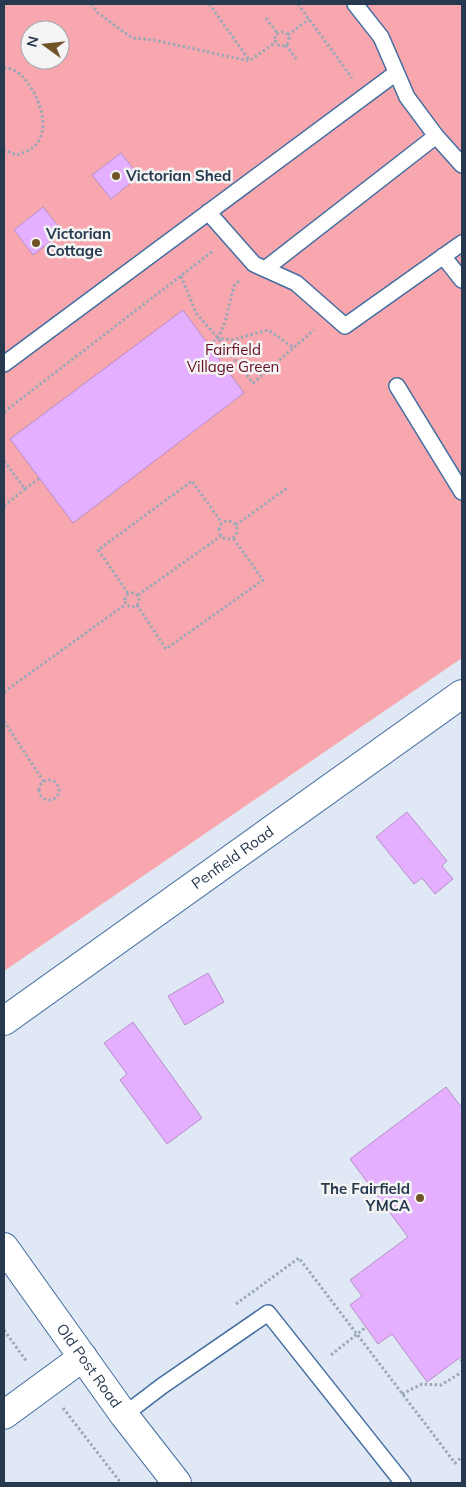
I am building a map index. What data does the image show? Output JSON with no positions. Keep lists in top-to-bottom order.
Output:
{
  "streets": {
    "street": ["Penfield Road", "Old Post Road"]
  },
  "parks": ["Fairfield Village Green"],
  "places": ["Victorian Shed", "Victorian Cottage", "The Fairfield YMCA"],
  "north": "left"
}
